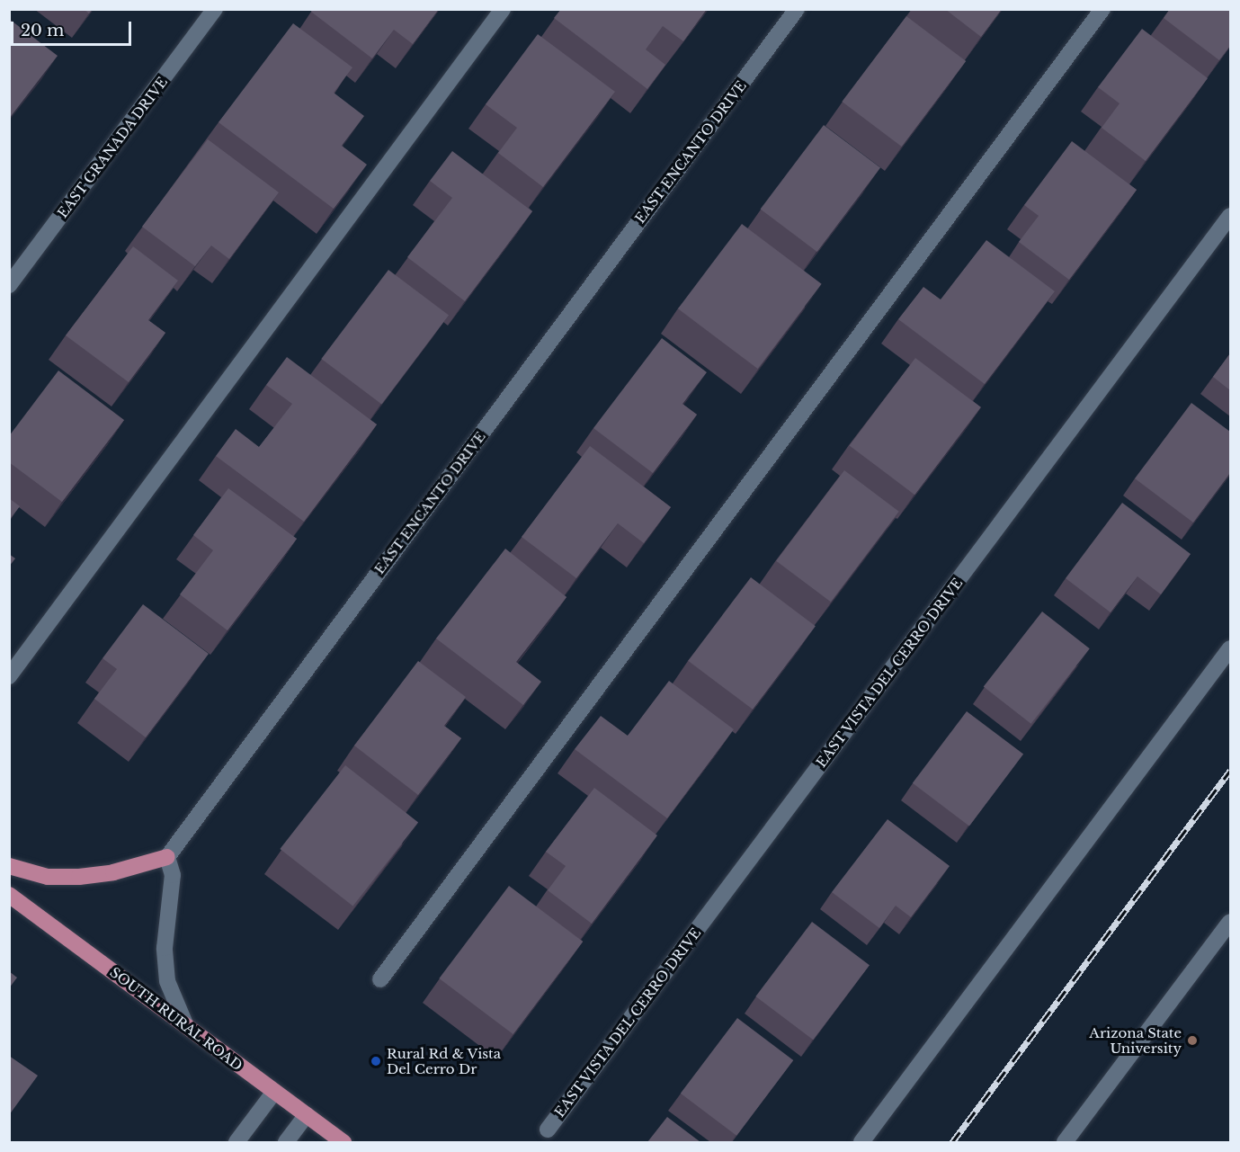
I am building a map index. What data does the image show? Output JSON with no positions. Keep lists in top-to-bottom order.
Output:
{
  "streets": {
    "main road": ["SOUTH RURAL ROAD"],
    "street": ["EAST GRANADA DRIVE", "EAST ENCANTO DRIVE", "EAST VISTA DEL CERRO DRIVE"]
  },
  "places": ["Arizona State University", "Rural Rd & Vista Del Cerro Dr"],
  "scale_bar": "20 m"
}
